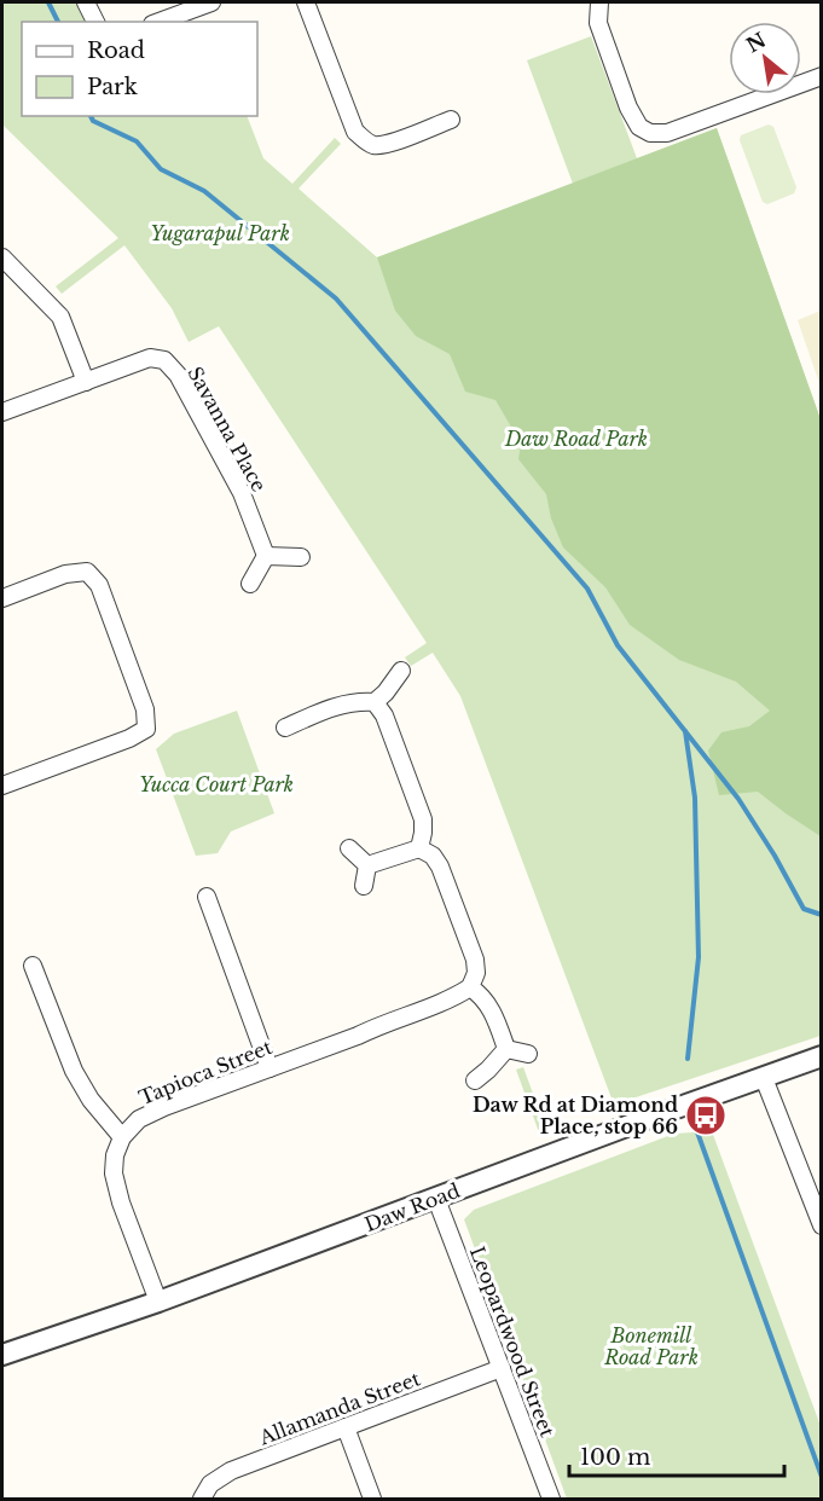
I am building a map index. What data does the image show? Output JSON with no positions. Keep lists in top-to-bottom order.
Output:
{
  "streets": {
    "street": [
      "Savanna Place",
      "Tapioca Street",
      "Daw Road",
      "Leopardwood Street",
      "Allamanda Street"
    ]
  },
  "crossings": [
    ["Daw Road", "Leopardwood Street"],
    ["Leopardwood Street", "Allamanda Street"]
  ],
  "parks": [
    "Yugarapul Park",
    "Daw Road Park",
    "Yucca Court Park",
    "Bonemill Road Park"
  ],
  "places": {
    "bus stop": ["Daw Rd at Diamond Place, stop 66"]
  },
  "legend": ["Road", "Park"],
  "scale_bar": "100 m",
  "north": "top left"
}
